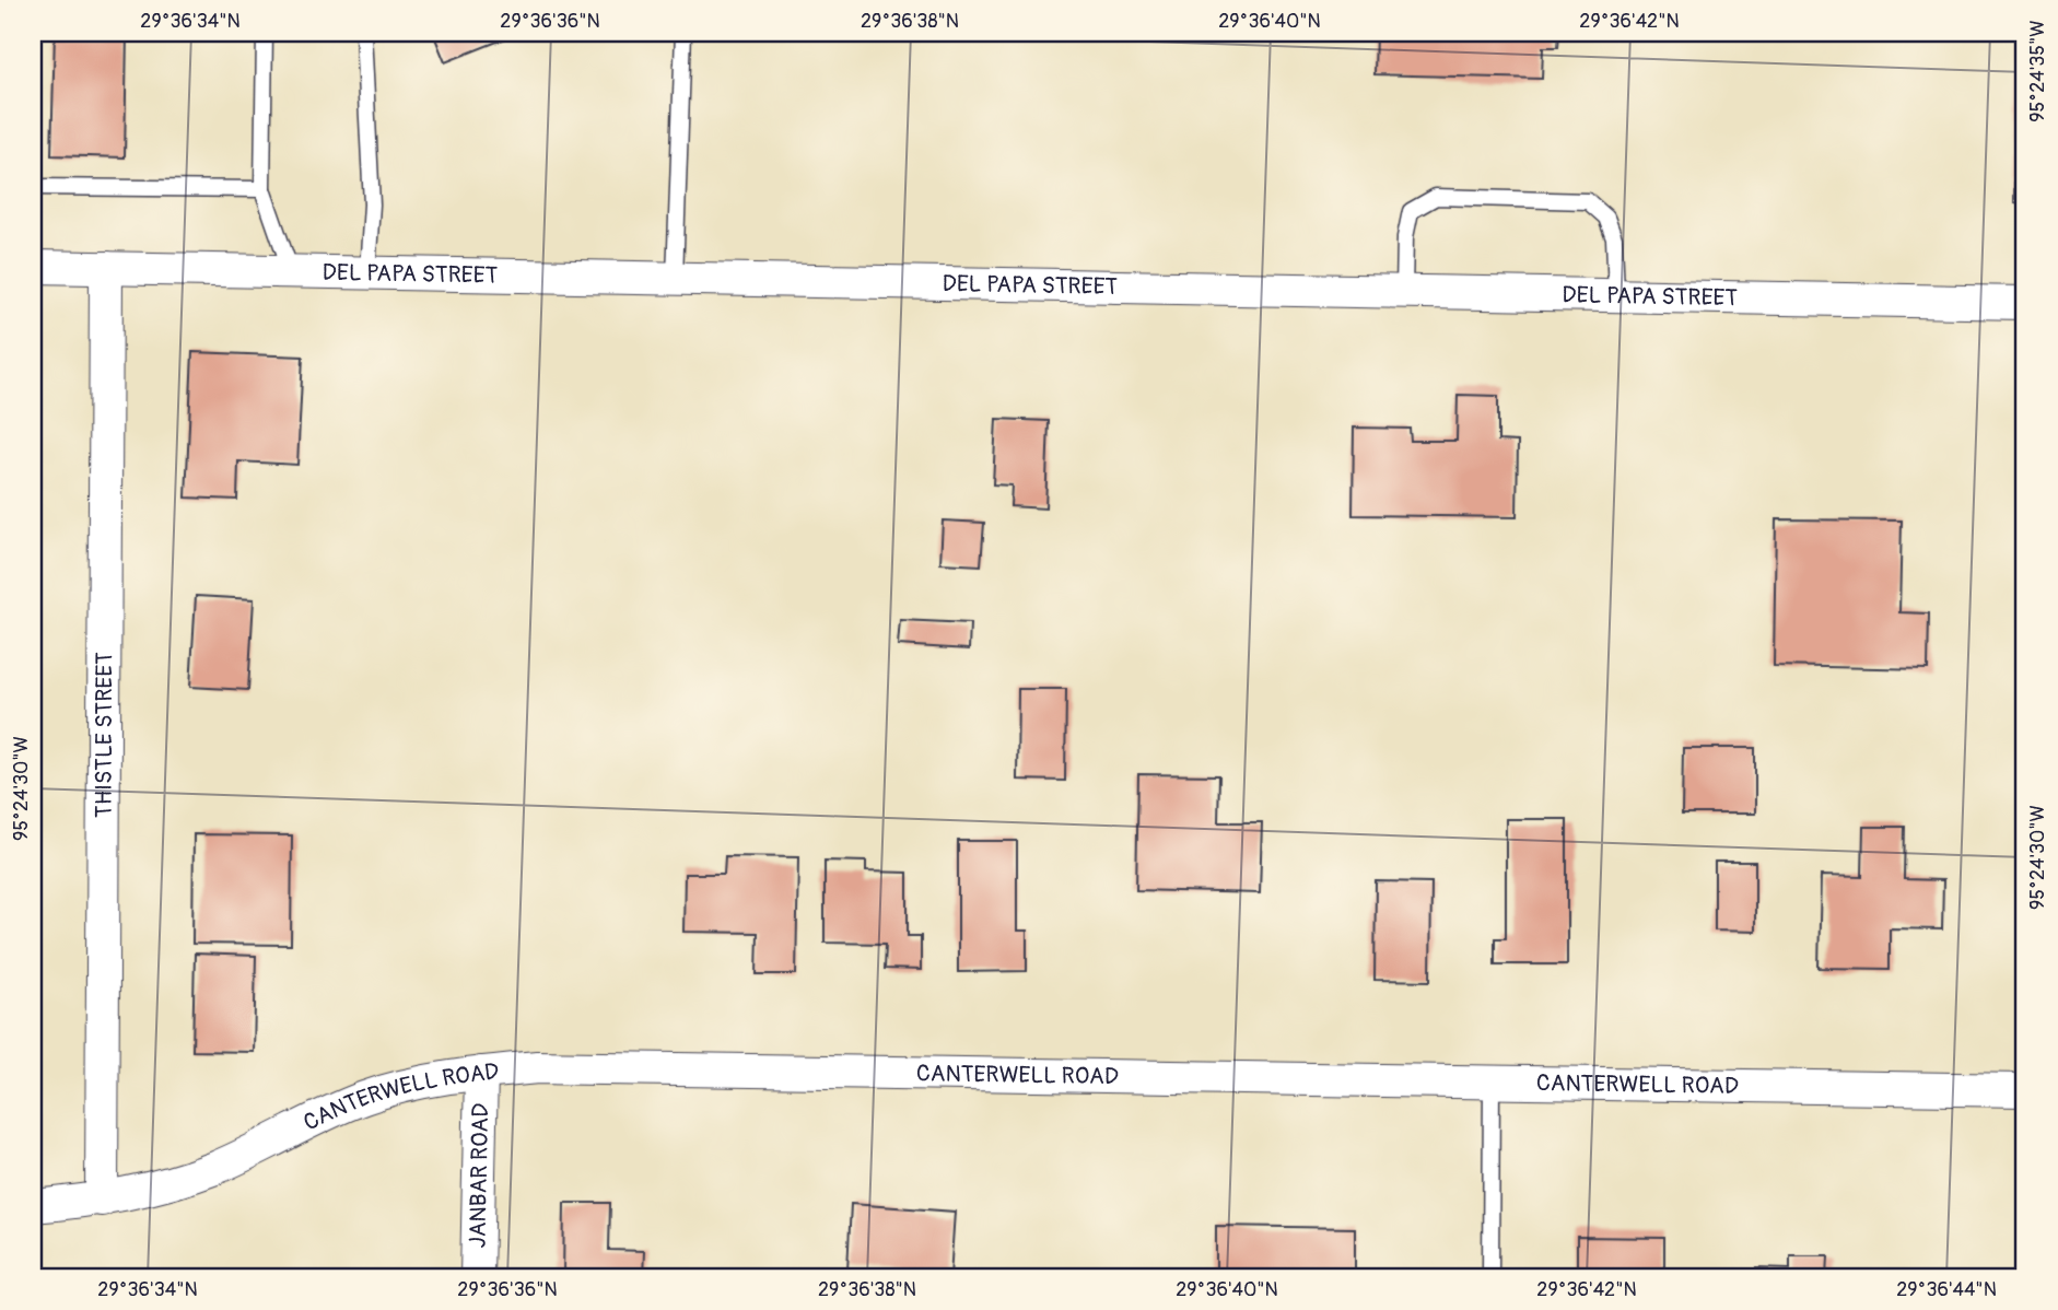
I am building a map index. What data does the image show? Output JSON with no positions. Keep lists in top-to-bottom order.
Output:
{
  "streets": {
    "street": [
      "DEL PAPA STREET",
      "THISTLE STREET",
      "CANTERWELL ROAD",
      "JANBAR ROAD"
    ]
  },
  "crossings": [
    ["DEL PAPA STREET", "THISTLE STREET"],
    ["THISTLE STREET", "CANTERWELL ROAD"],
    ["CANTERWELL ROAD", "JANBAR ROAD"]
  ],
  "coordinates": [
    "29°36'34\"N",
    "29°36'36\"N",
    "29°36'38\"N",
    "29°36'40\"N",
    "29°36'42\"N",
    "95°24'35\"W",
    "95°24'30\"W",
    "29°36'44\"N"
  ]
}
